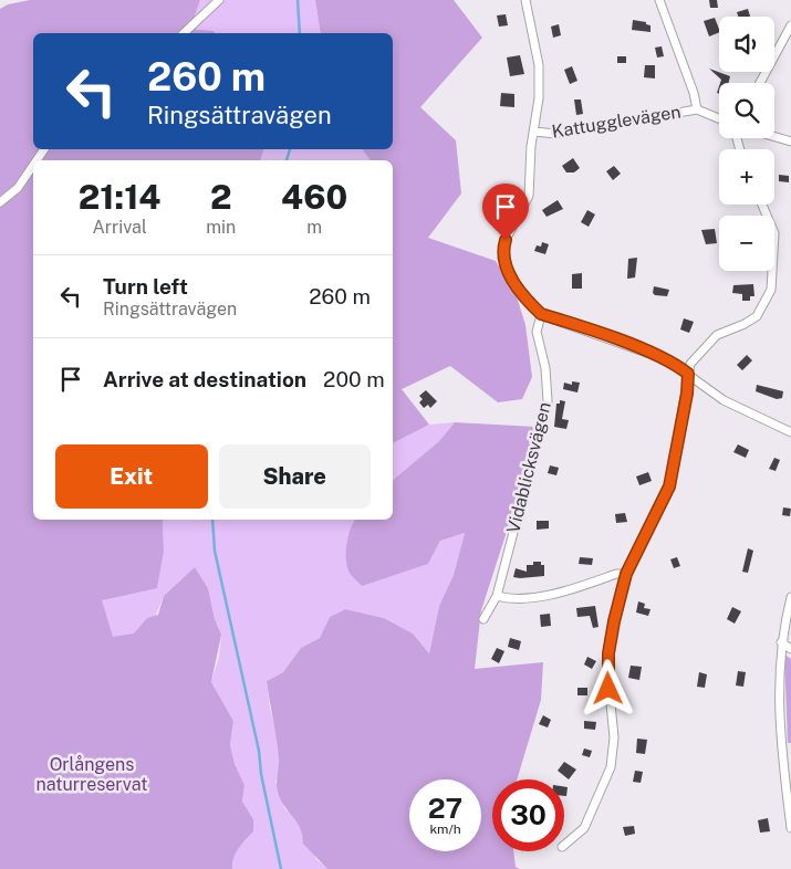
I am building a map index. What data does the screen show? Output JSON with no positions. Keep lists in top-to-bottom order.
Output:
{
  "streets": {
    "street": ["Kattugglevägen", "Vidablicksvägen"]
  },
  "parks": ["Orlångens naturreservat"],
  "page": {
    "map_buttons": ["+", "−"],
    "turn": ["260 m", "Ringsättravägen"],
    "eta": [
      "21:14",
      "Arrival",
      "2",
      "min",
      "460",
      "m"
    ],
    "list": [
      {
        "name": "Turn left",
        "note": "Ringsättravägen",
        "value": "260 m"
      },
      {
        "name": "Arrive at destination",
        "value": "200 m"
      }
    ],
    "buttons": ["Exit", "Share"],
    "speed": "27 km/h",
    "limit": "30"
  }
}
